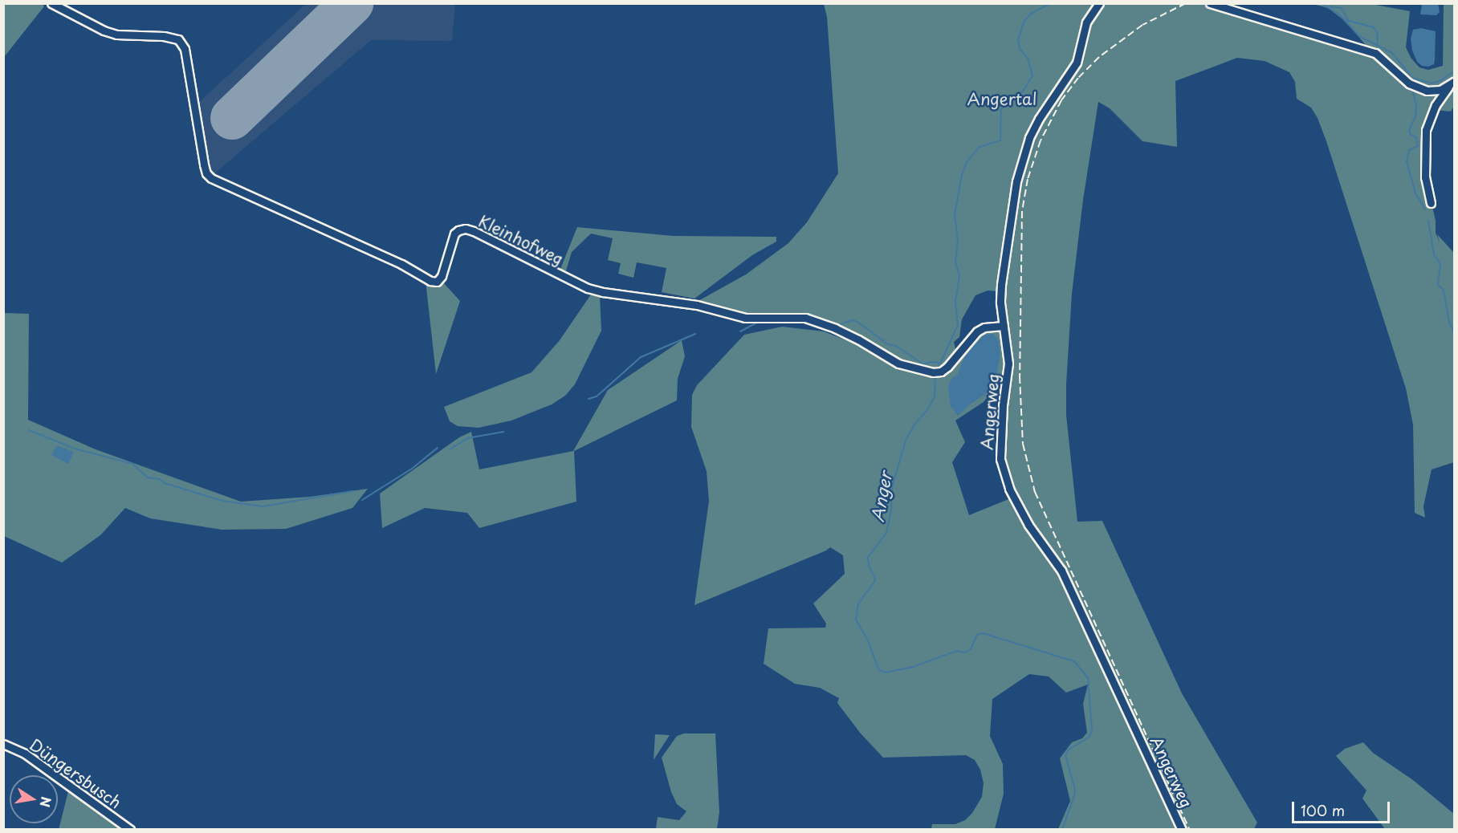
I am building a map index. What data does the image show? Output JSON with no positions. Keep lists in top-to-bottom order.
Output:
{
  "streets": {
    "street": ["Kleinhofweg", "Angerweg", "Düngersbusch"]
  },
  "crossings": [
    ["Kleinhofweg", "Angerweg"]
  ],
  "water": ["Anger"],
  "parks": ["Angertal"],
  "scale_bar": "100 m",
  "north": "right"
}
